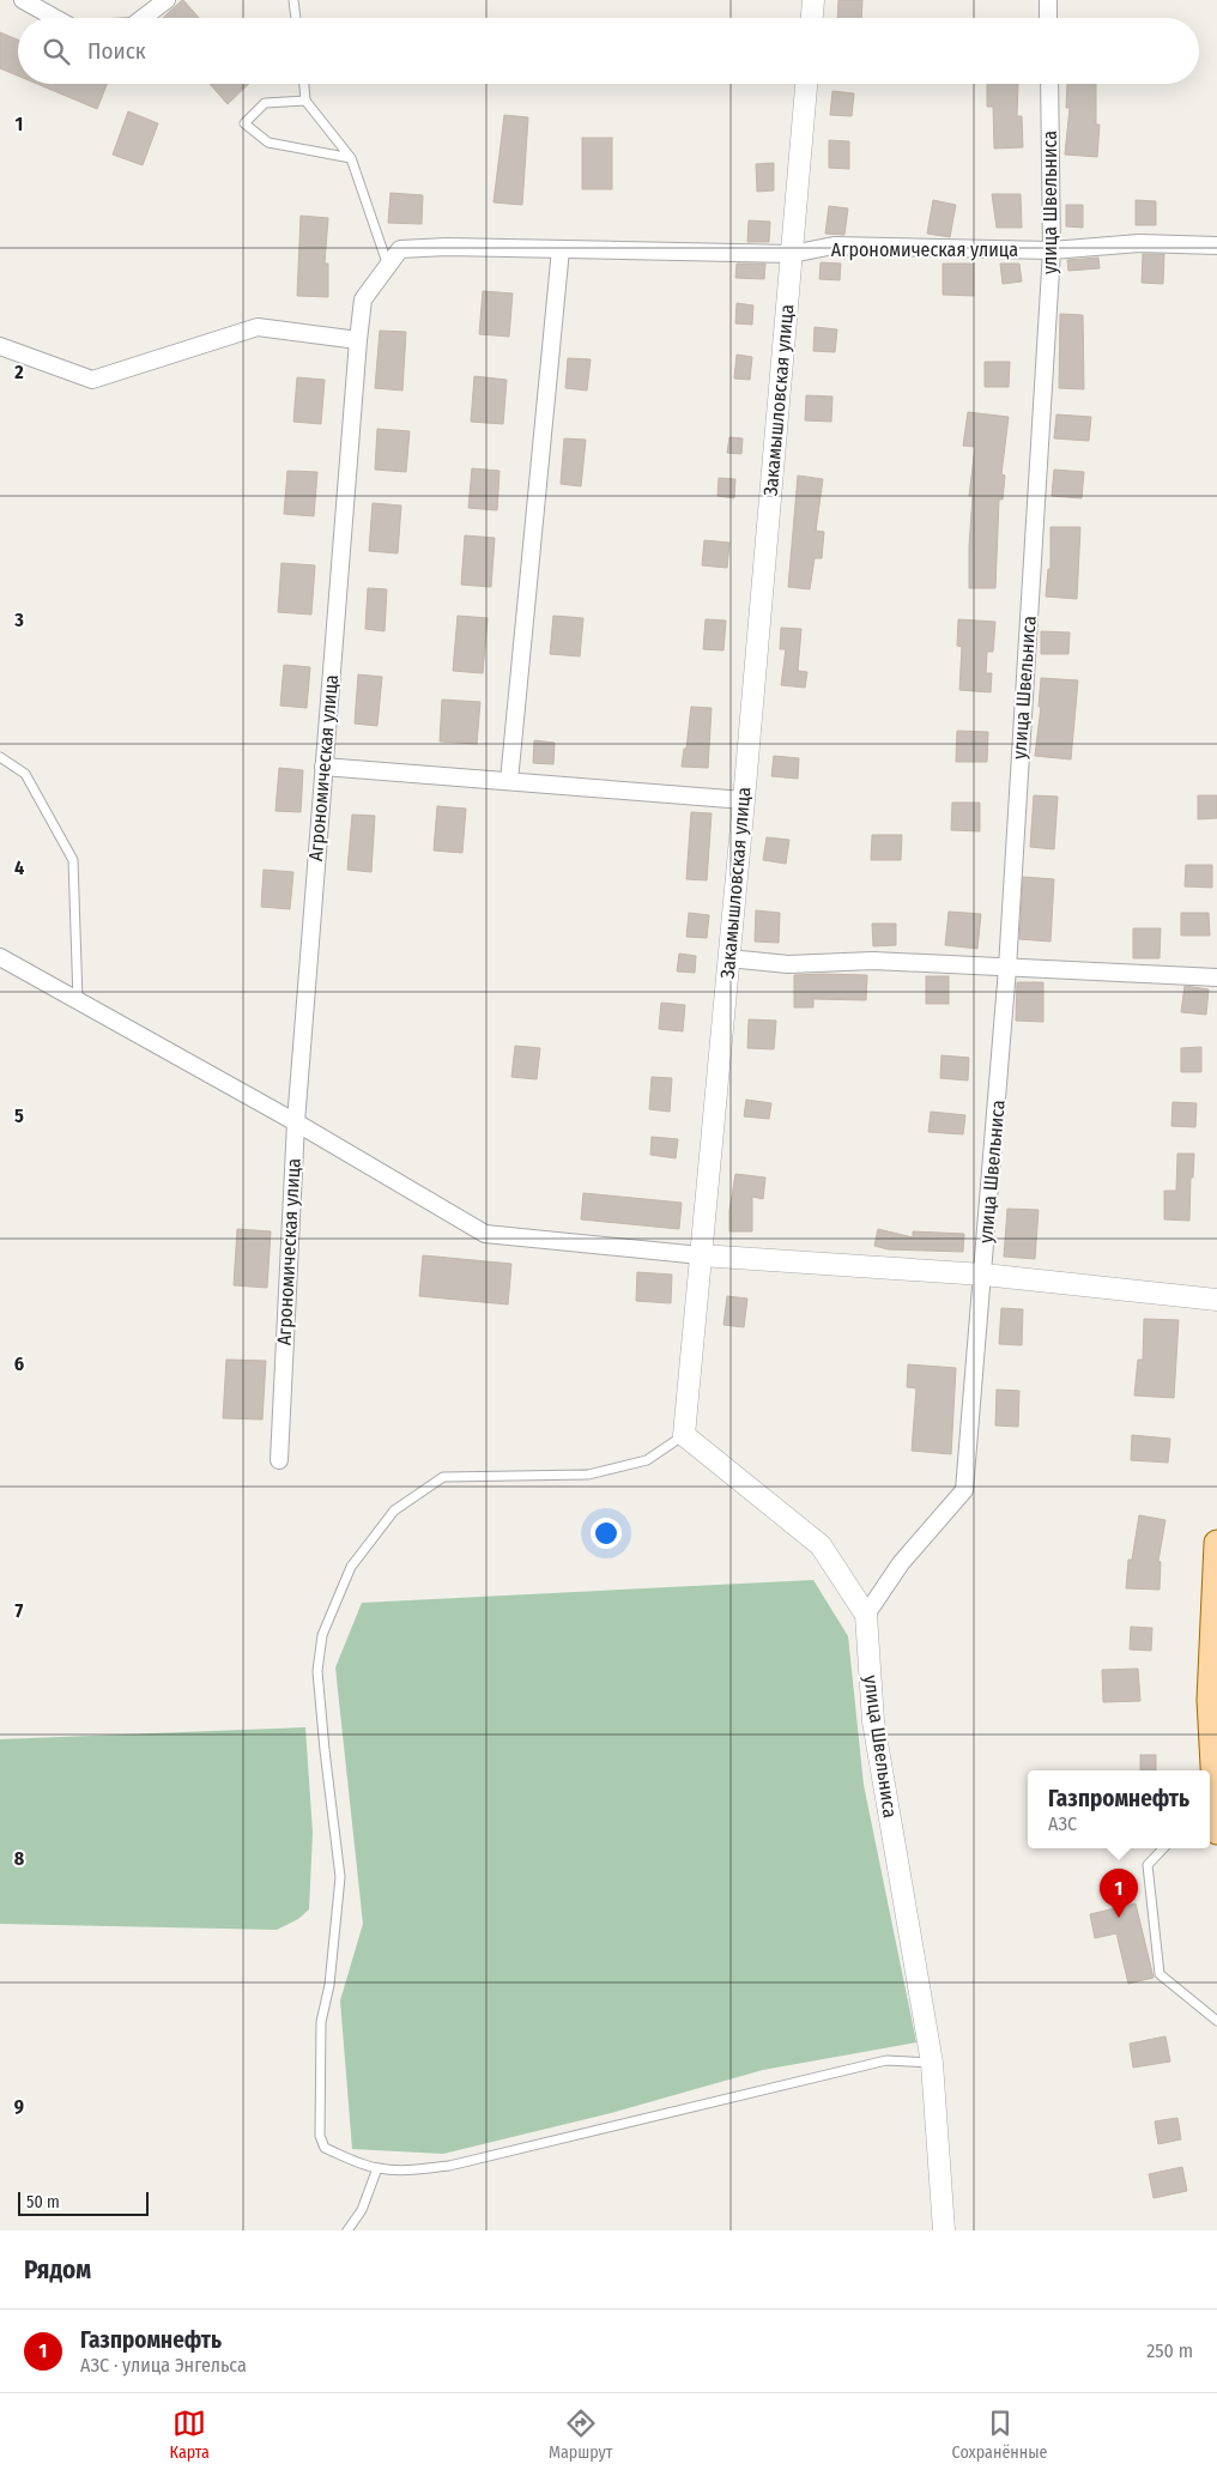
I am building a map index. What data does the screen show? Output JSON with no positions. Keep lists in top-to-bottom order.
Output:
{
  "streets": {
    "street": ["улица Швельниса", "Агрономическая улица", "Закамышловская улица"]
  },
  "crossings": [
    ["улица Швельниса", "Агрономическая улица"],
    ["Агрономическая улица", "Закамышловская улица"]
  ],
  "scale_bar": "50 m",
  "page": {
    "search": "Поиск",
    "popup": ["Газпромнефть", "АЗС"],
    "pins": "1",
    "scale": "50 m",
    "heading": "Рядом",
    "list": [
      {
        "mark": "1",
        "name": "Газпромнефть",
        "note": "АЗС · улица Энгельса",
        "value": "250 m"
      }
    ],
    "nav": ["Карта", "Маршрут", "Сохранённые"]
  },
  "grid": {
    "rows": [
      "1",
      "2",
      "3",
      "4",
      "5",
      "6",
      "7",
      "8",
      "9"
    ]
  }
}
